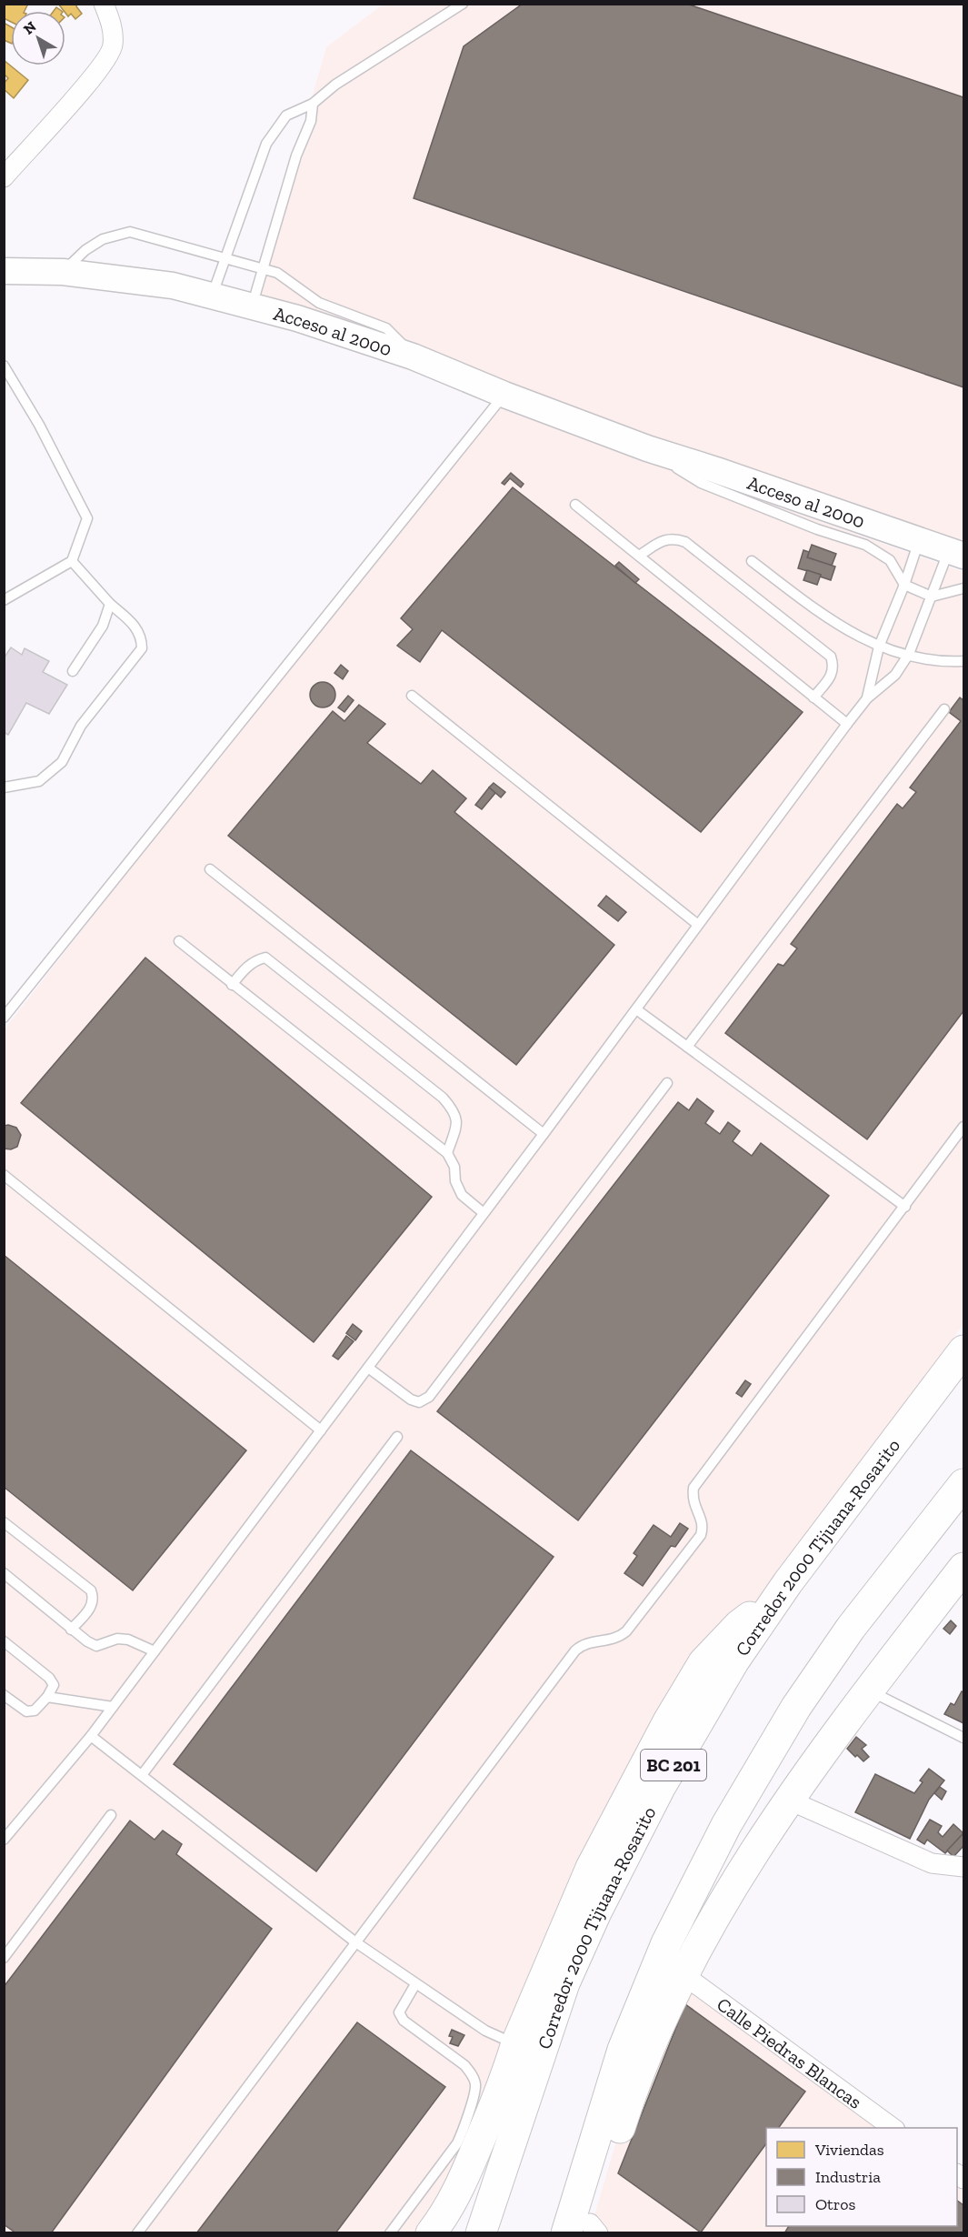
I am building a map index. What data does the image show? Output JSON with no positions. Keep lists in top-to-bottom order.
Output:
{
  "streets": {
    "highway": ["Corredor 2000 Tijuana-Rosarito", "BC 201"],
    "street": ["Acceso al 2000", "Calle Piedras Blancas"]
  },
  "legend": ["Viviendas", "Industria", "Otros"],
  "north": "top left"
}
